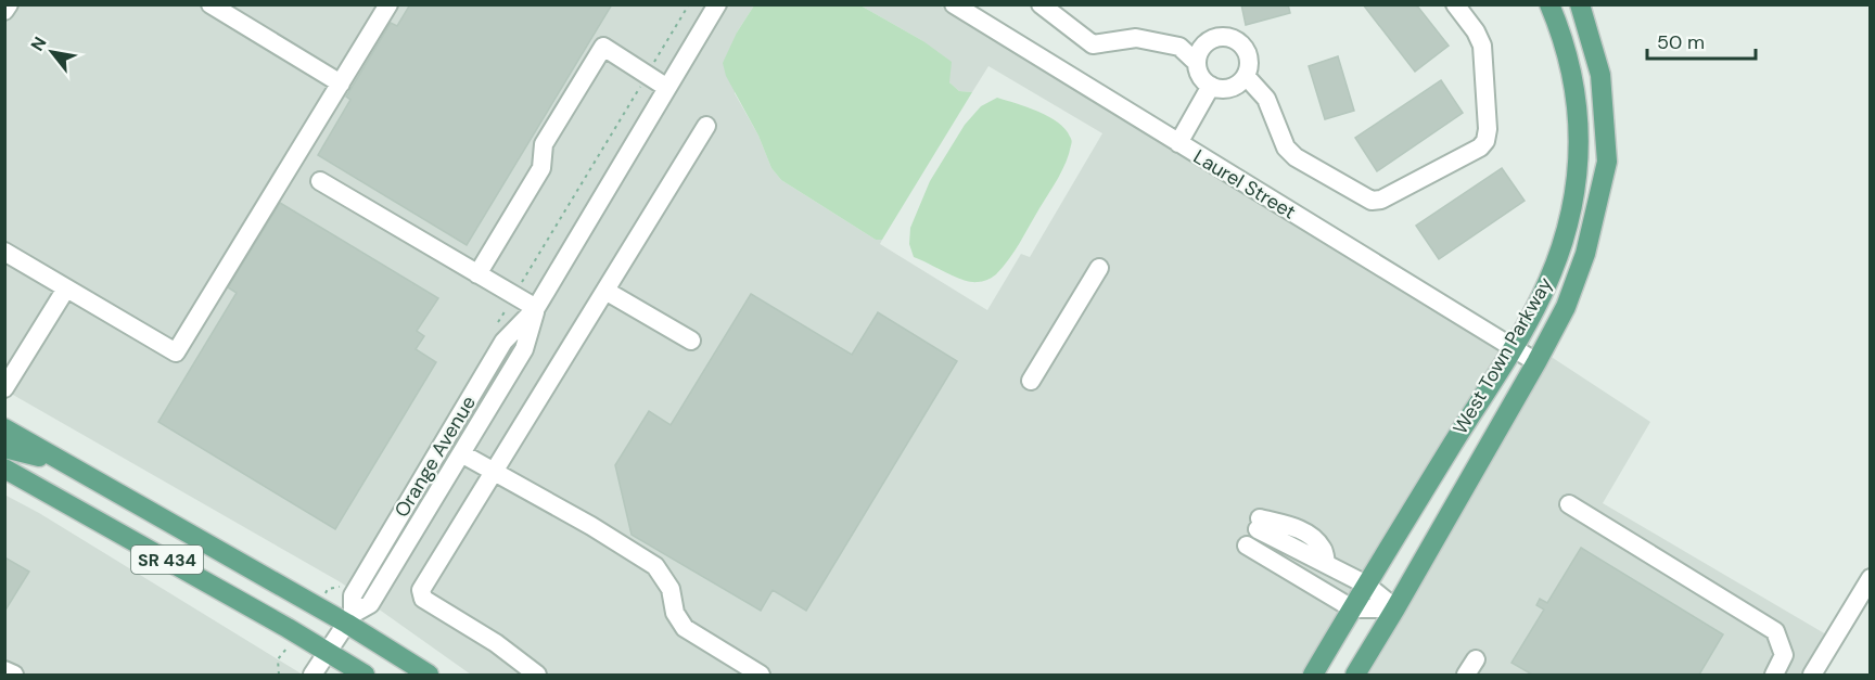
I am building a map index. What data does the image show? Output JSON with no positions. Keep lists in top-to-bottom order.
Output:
{
  "streets": {
    "main road": ["West Town Parkway", "SR 434"],
    "street": ["Laurel Street", "Orange Avenue"]
  },
  "crossings": [
    ["Laurel Street", "West Town Parkway"],
    ["Orange Avenue", "SR 434"]
  ],
  "scale_bar": "50 m",
  "north": "top left"
}
